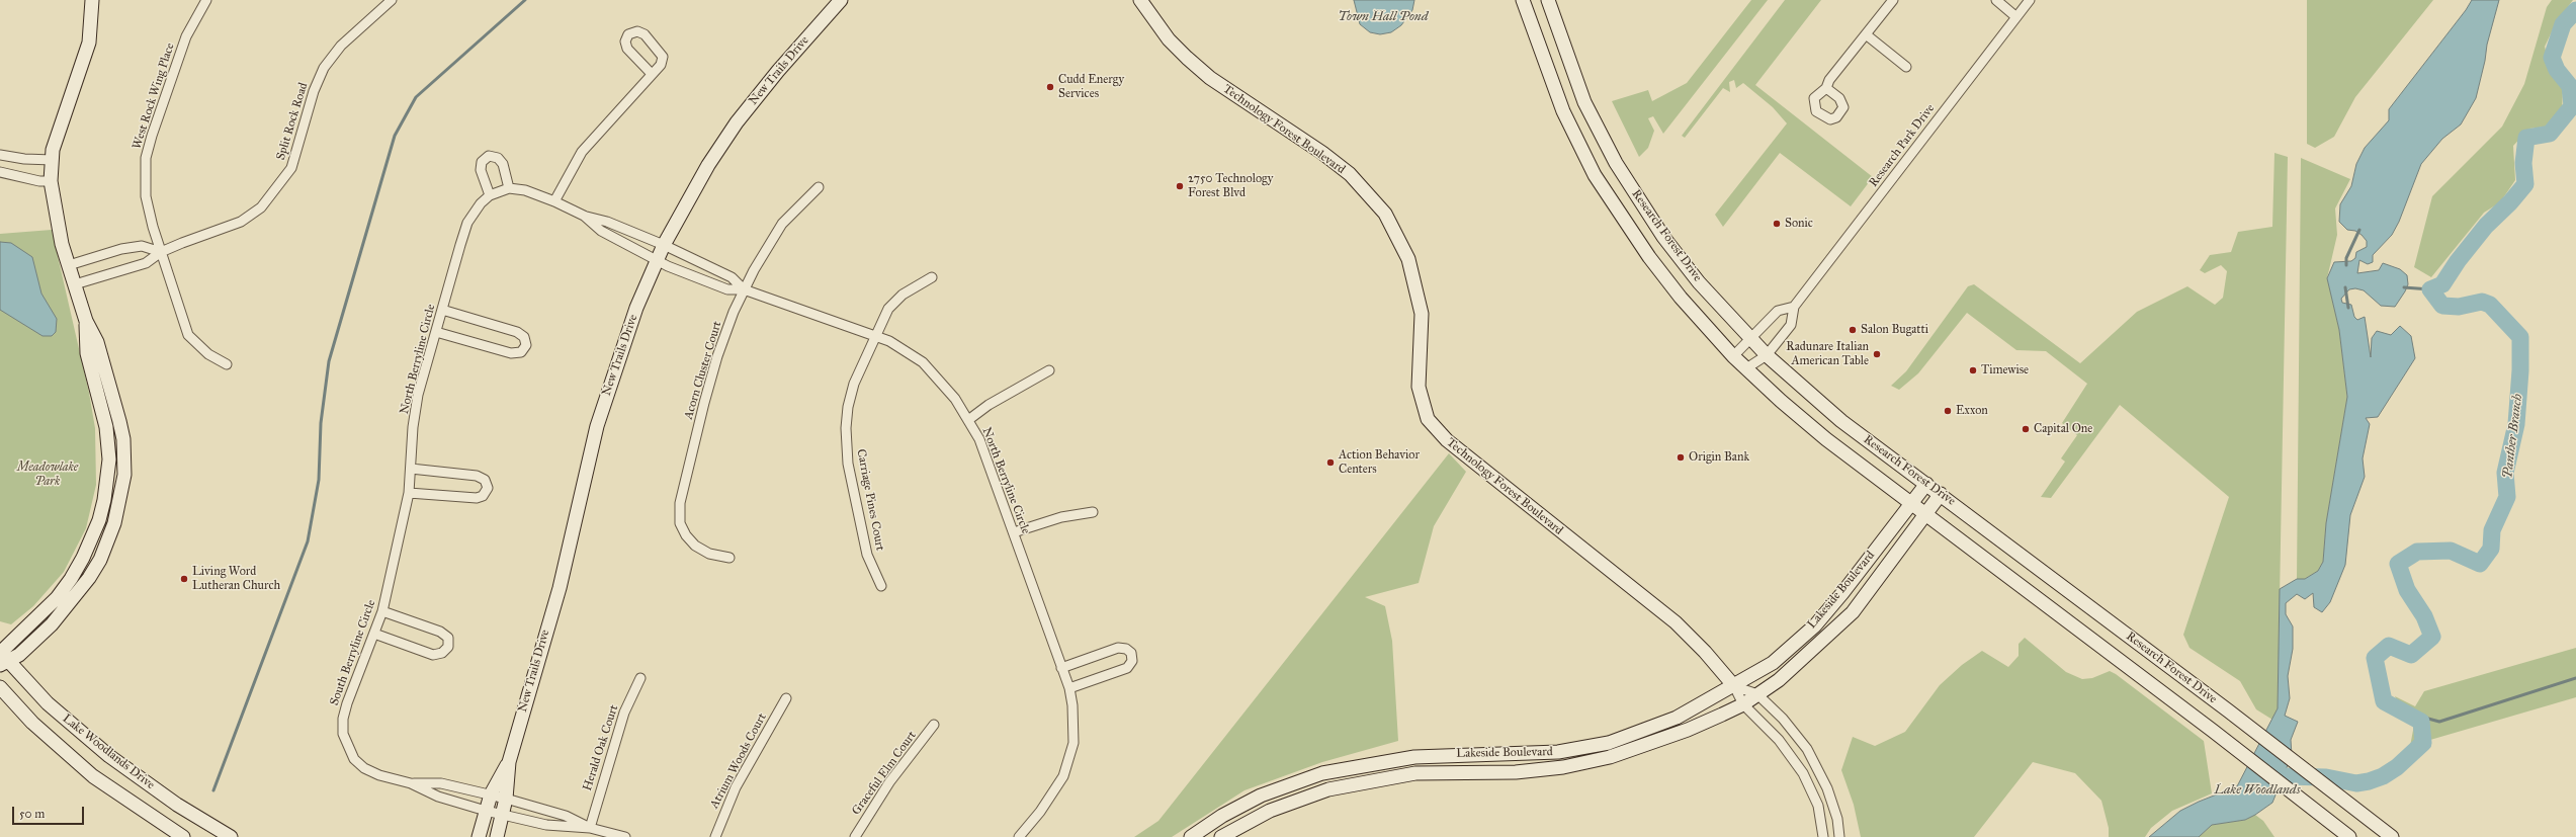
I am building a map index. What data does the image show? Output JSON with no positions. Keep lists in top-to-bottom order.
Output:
{
  "streets": {
    "street": [
      "New Trails Drive",
      "West Rock Wing Place",
      "Split Rock Road",
      "Technology Forest Boulevard",
      "Research Park Drive",
      "Research Forest Drive",
      "North Berryline Circle",
      "Acorn Cluster Court",
      "Carriage Pines Court",
      "Lakeside Boulevard",
      "South Berryline Circle",
      "Herald Oak Court",
      "Lake Woodlands Drive",
      "Atrium Woods Court",
      "Graceful Elm Court"
    ]
  },
  "crossings": [
    ["New Trails Drive", "North Berryline Circle"],
    ["New Trails Drive", "South Berryline Circle"],
    ["West Rock Wing Place", "Split Rock Road"],
    ["Technology Forest Boulevard", "Lakeside Boulevard"],
    ["Research Park Drive", "Research Forest Drive"],
    ["Research Forest Drive", "Lakeside Boulevard"],
    ["North Berryline Circle", "Acorn Cluster Court"],
    ["North Berryline Circle", "Carriage Pines Court"],
    ["North Berryline Circle", "South Berryline Circle"],
    ["South Berryline Circle", "Herald Oak Court"]
  ],
  "water": ["Town Hall Pond", "Panther Branch", "Lake Woodlands"],
  "parks": ["Meadowlake Park"],
  "places": [
    "Cudd Energy Services",
    "2750 Technology Forest Blvd",
    "Sonic",
    "Salon Bugatti",
    "Radunare Italian American Table",
    "Timewise",
    "Exxon",
    "Capital One",
    "Origin Bank",
    "Action Behavior Centers",
    "Living Word Lutheran Church"
  ],
  "scale_bar": "50 m"
}
